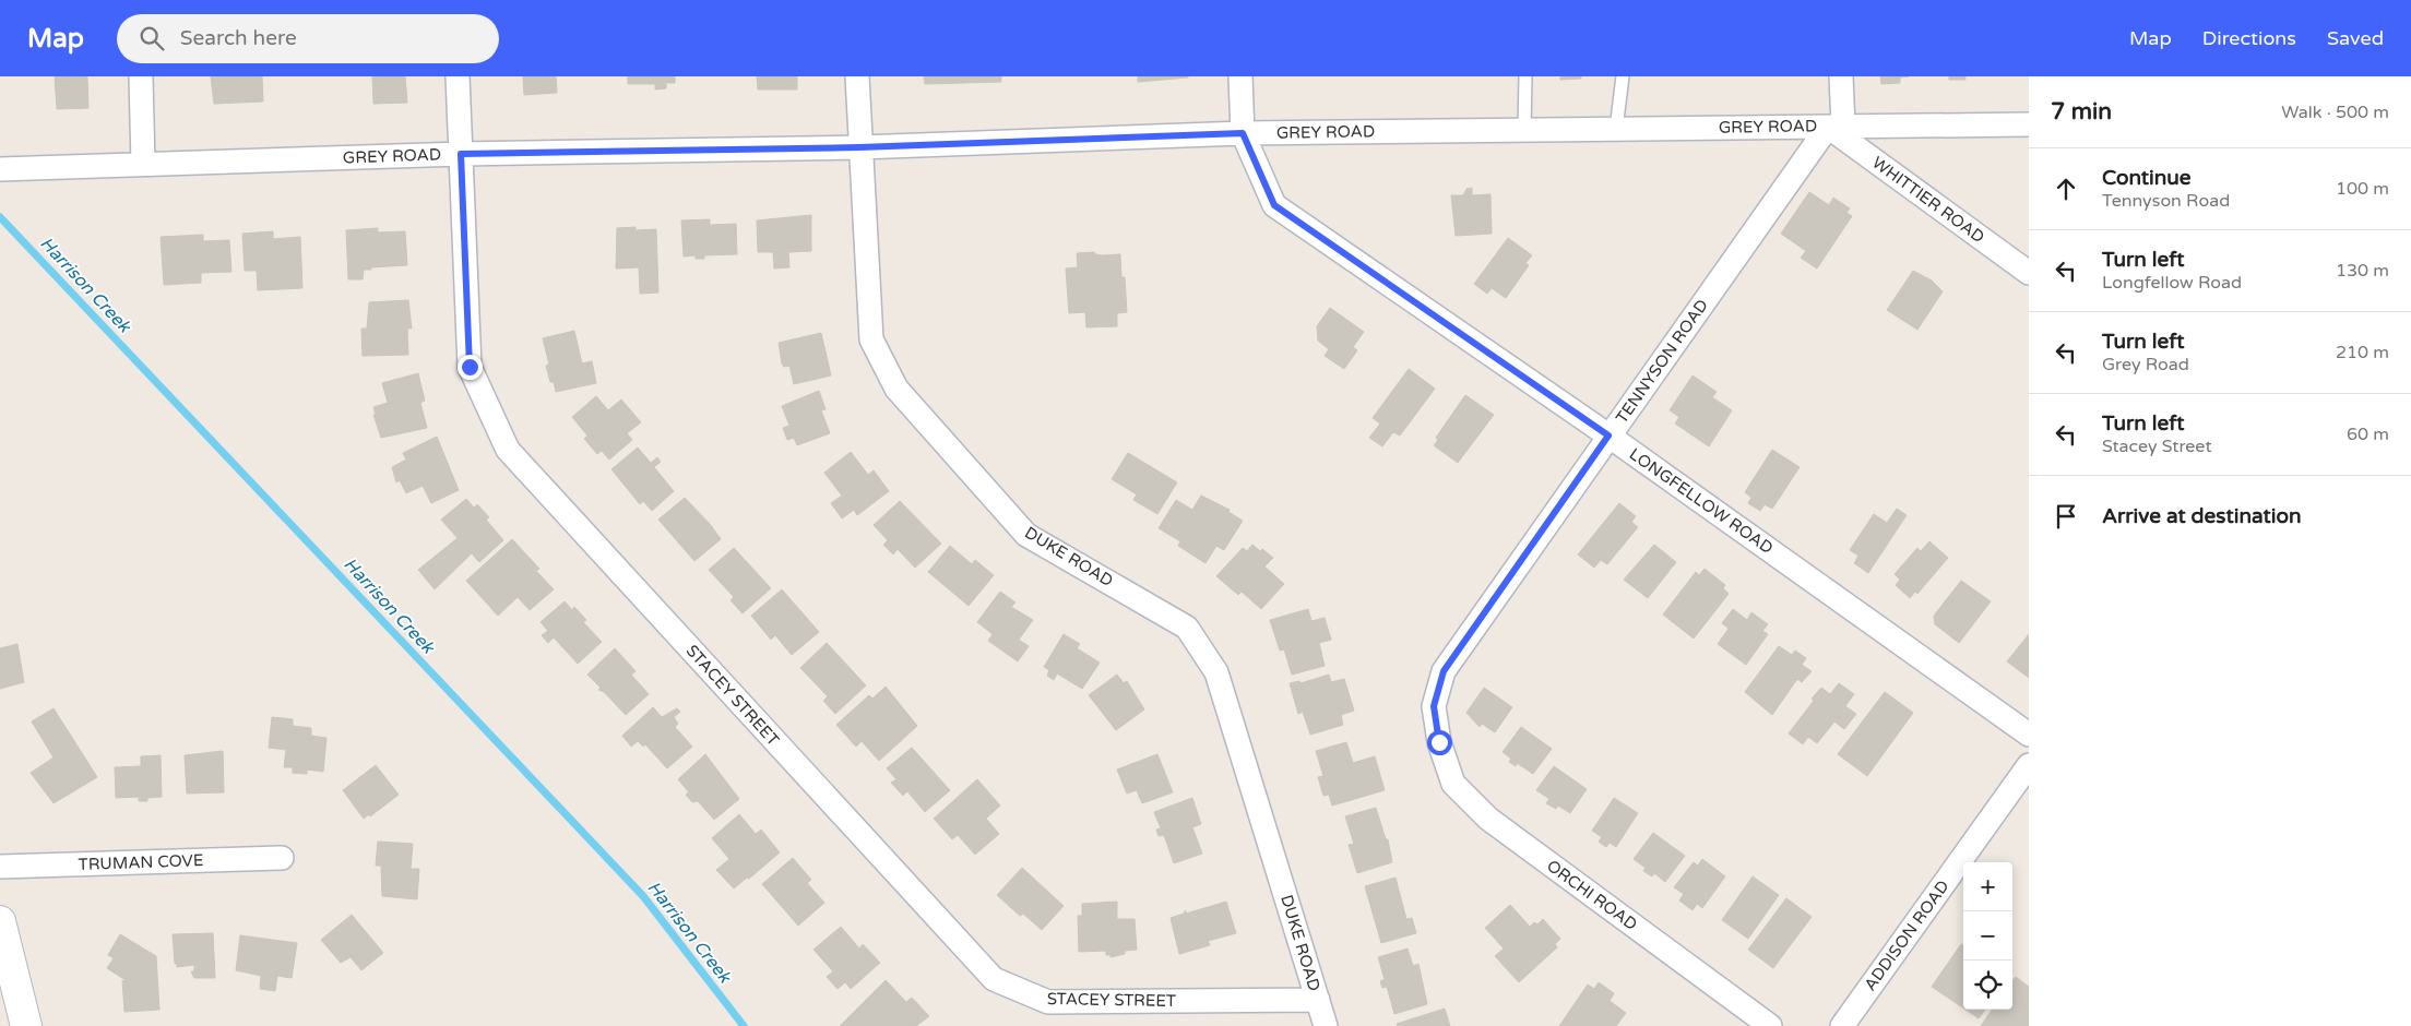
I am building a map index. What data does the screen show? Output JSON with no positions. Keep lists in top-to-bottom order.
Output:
{
  "streets": {
    "street": [
      "GREY ROAD",
      "WHITTIER ROAD",
      "TENNYSON ROAD",
      "LONGFELLOW ROAD",
      "DUKE ROAD",
      "STACEY STREET",
      "TRUMAN COVE",
      "ORCHI ROAD",
      "ADDISON ROAD"
    ]
  },
  "crossings": [
    ["GREY ROAD", "WHITTIER ROAD"],
    ["GREY ROAD", "TENNYSON ROAD"],
    ["GREY ROAD", "LONGFELLOW ROAD"],
    ["GREY ROAD", "DUKE ROAD"],
    ["GREY ROAD", "STACEY STREET"],
    ["WHITTIER ROAD", "TENNYSON ROAD"],
    ["TENNYSON ROAD", "LONGFELLOW ROAD"],
    ["TENNYSON ROAD", "ORCHI ROAD"],
    ["DUKE ROAD", "STACEY STREET"]
  ],
  "water": ["Harrison Creek"],
  "page": {
    "header": "Map",
    "search": "Search here",
    "nav": ["Map", "Directions", "Saved"],
    "heading": ["7 min", "Walk · 500 m"],
    "list": [
      ["Continue", "Tennyson Road", "100 m"],
      ["Turn left", "Longfellow Road", "130 m"],
      ["Turn left", "Grey Road", "210 m"],
      ["Turn left", "Stacey Street", "60 m"],
      "Arrive at destination"
    ],
    "map_buttons": ["+", "−"]
  }
}
